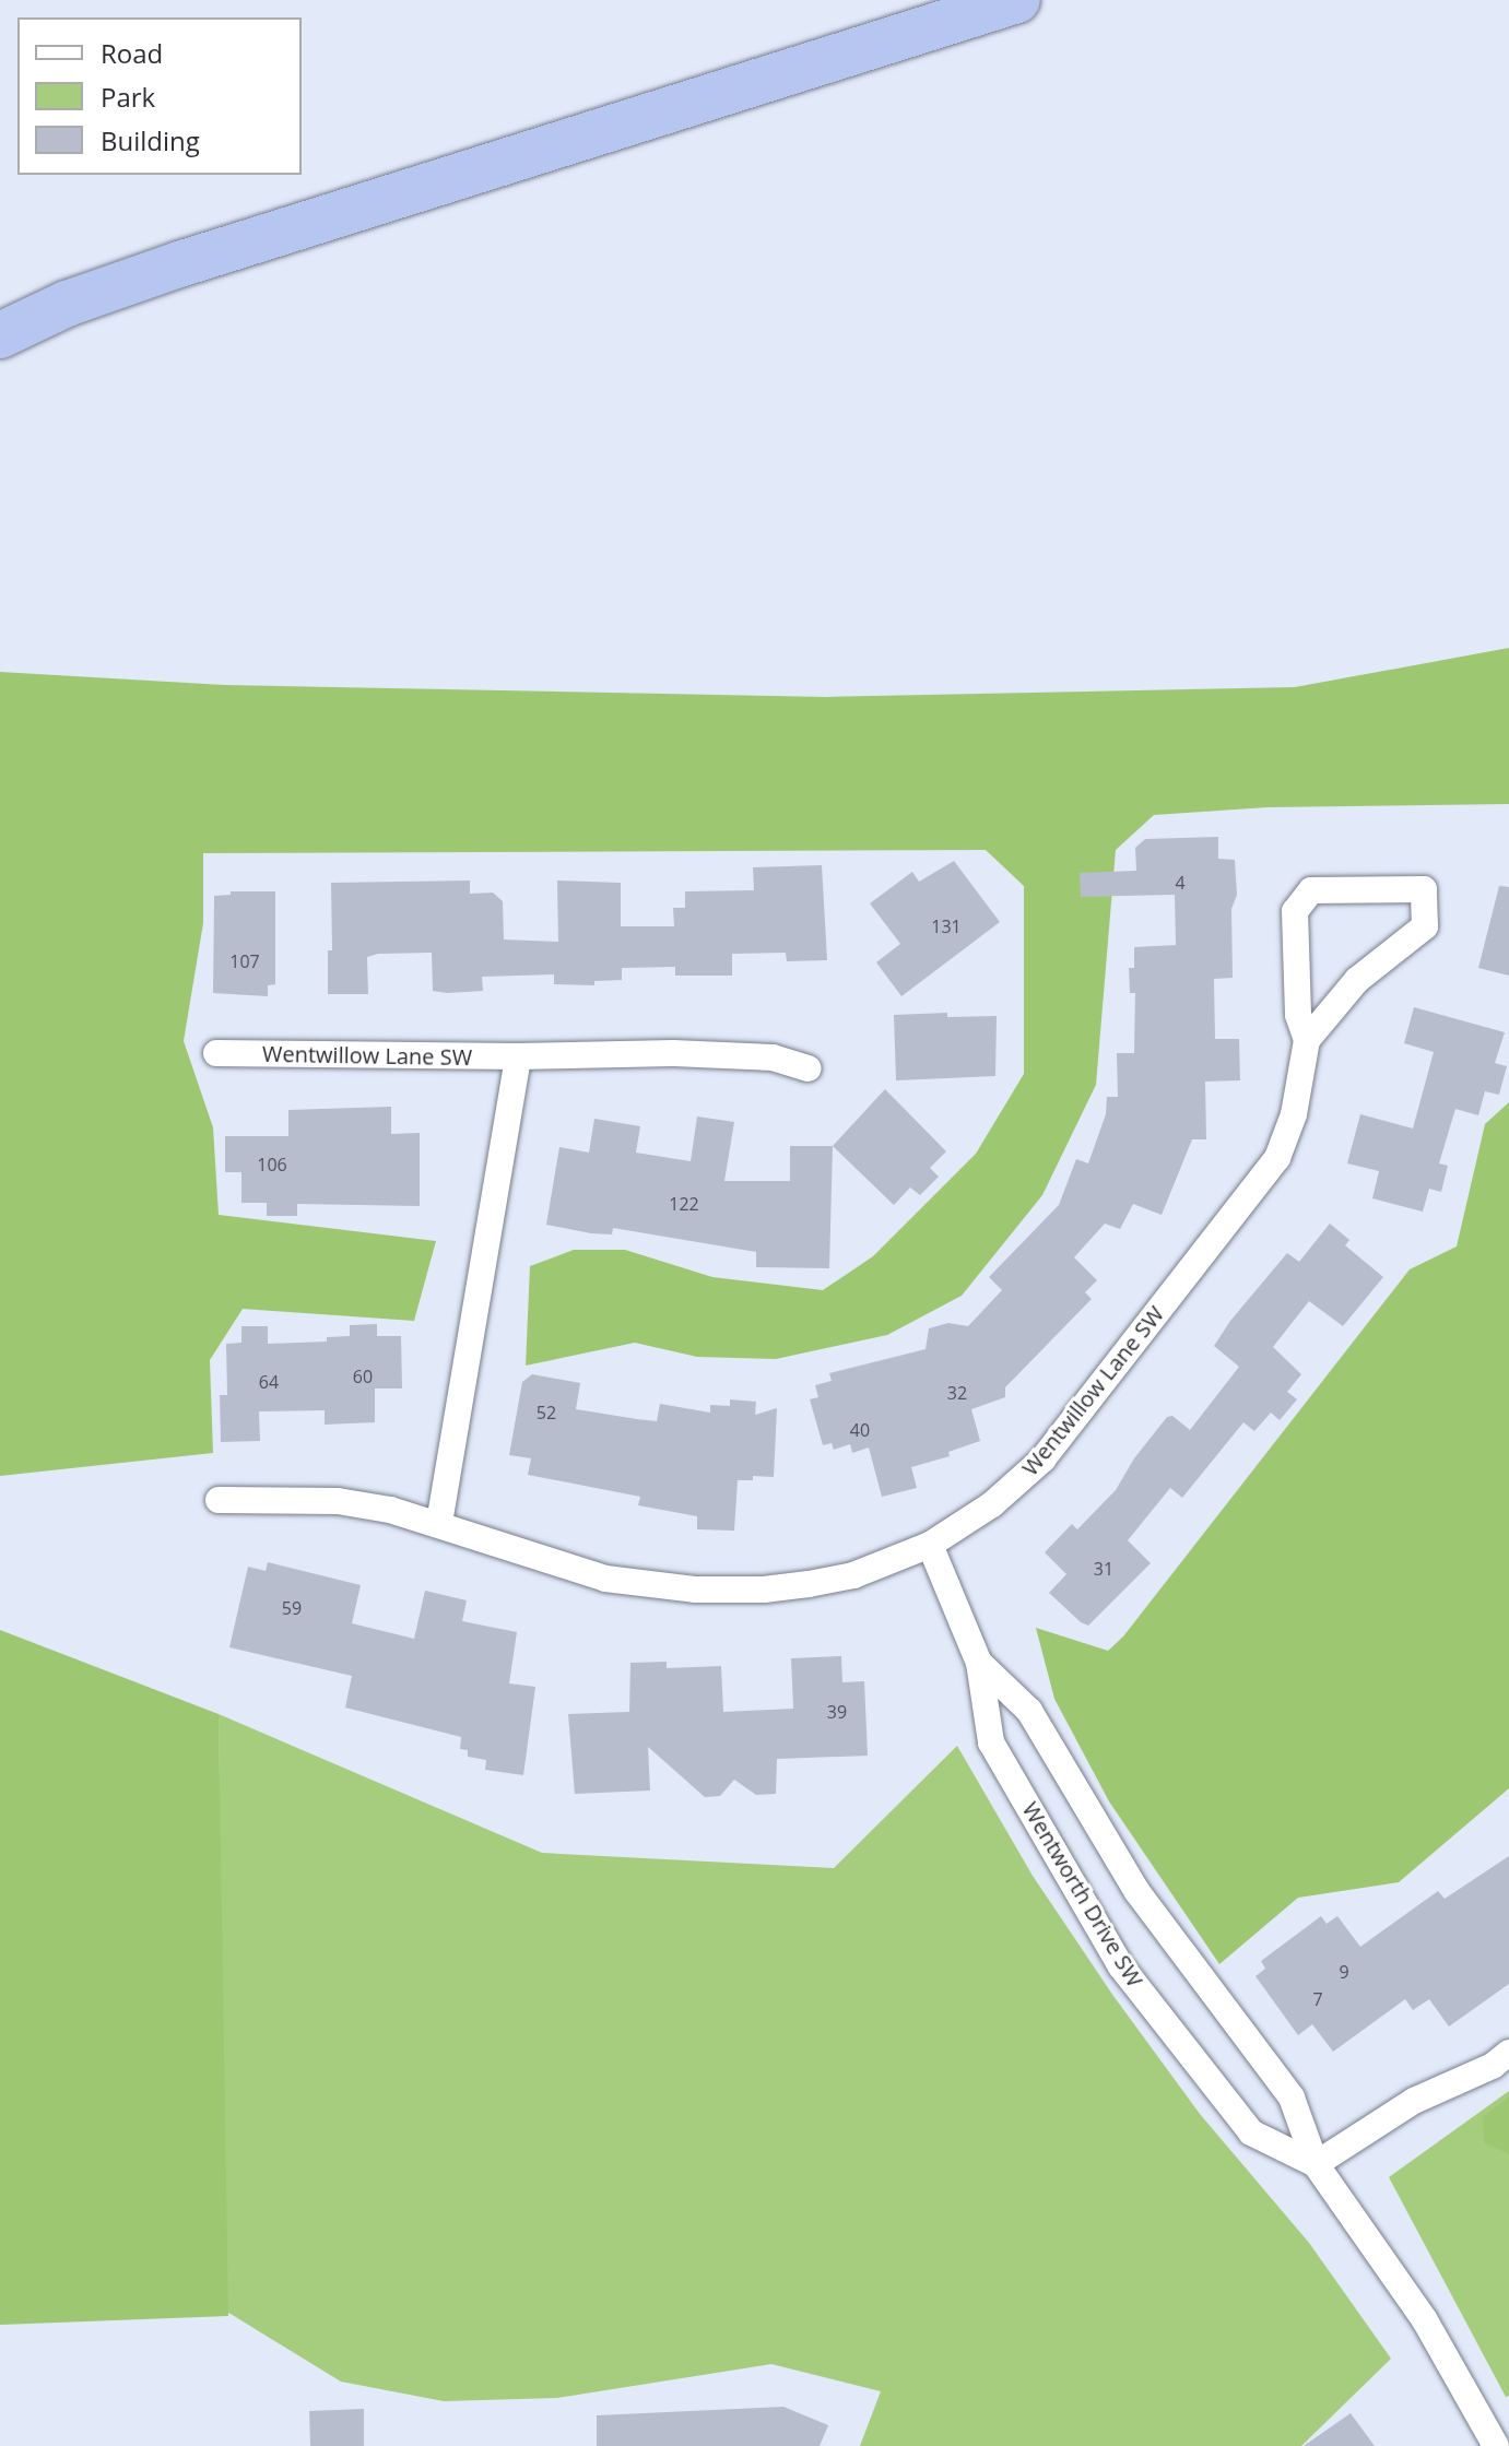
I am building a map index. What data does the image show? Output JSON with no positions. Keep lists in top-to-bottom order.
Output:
{
  "streets": {
    "street": ["Wentwillow Lane SW", "Wentworth Drive SW"]
  },
  "crossings": [
    ["Wentwillow Lane SW", "Wentworth Drive SW"]
  ],
  "house_numbers": [
    "4",
    "131",
    "107",
    "106",
    "122",
    "60",
    "64",
    "32",
    "52",
    "40",
    "31",
    "59",
    "39",
    "9",
    "7"
  ],
  "legend": ["Road", "Park", "Building"]
}
